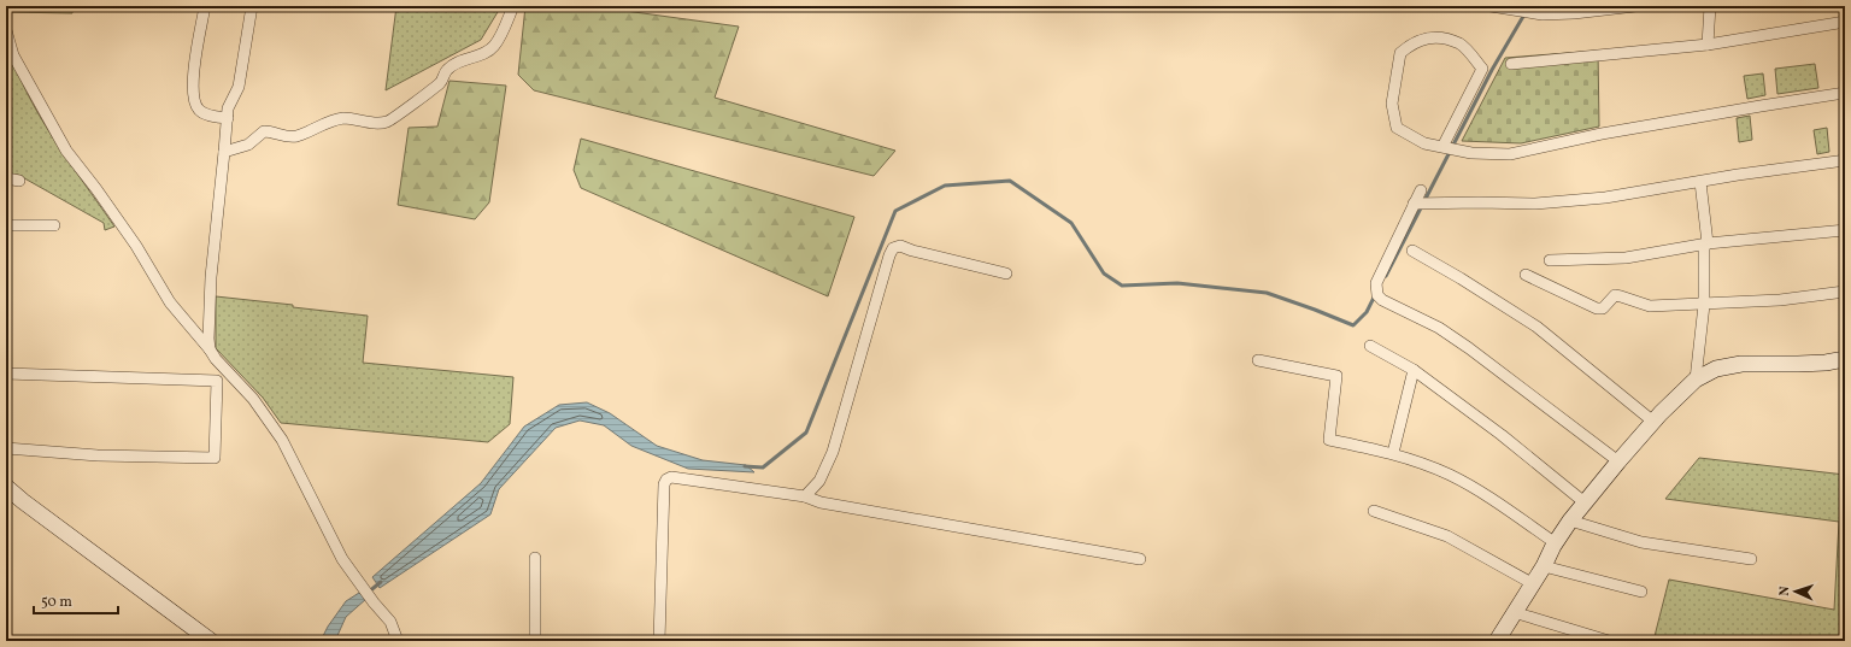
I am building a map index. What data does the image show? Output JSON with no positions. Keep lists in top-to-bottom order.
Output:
{
  "scale_bar": "50 m",
  "north": "left"
}
